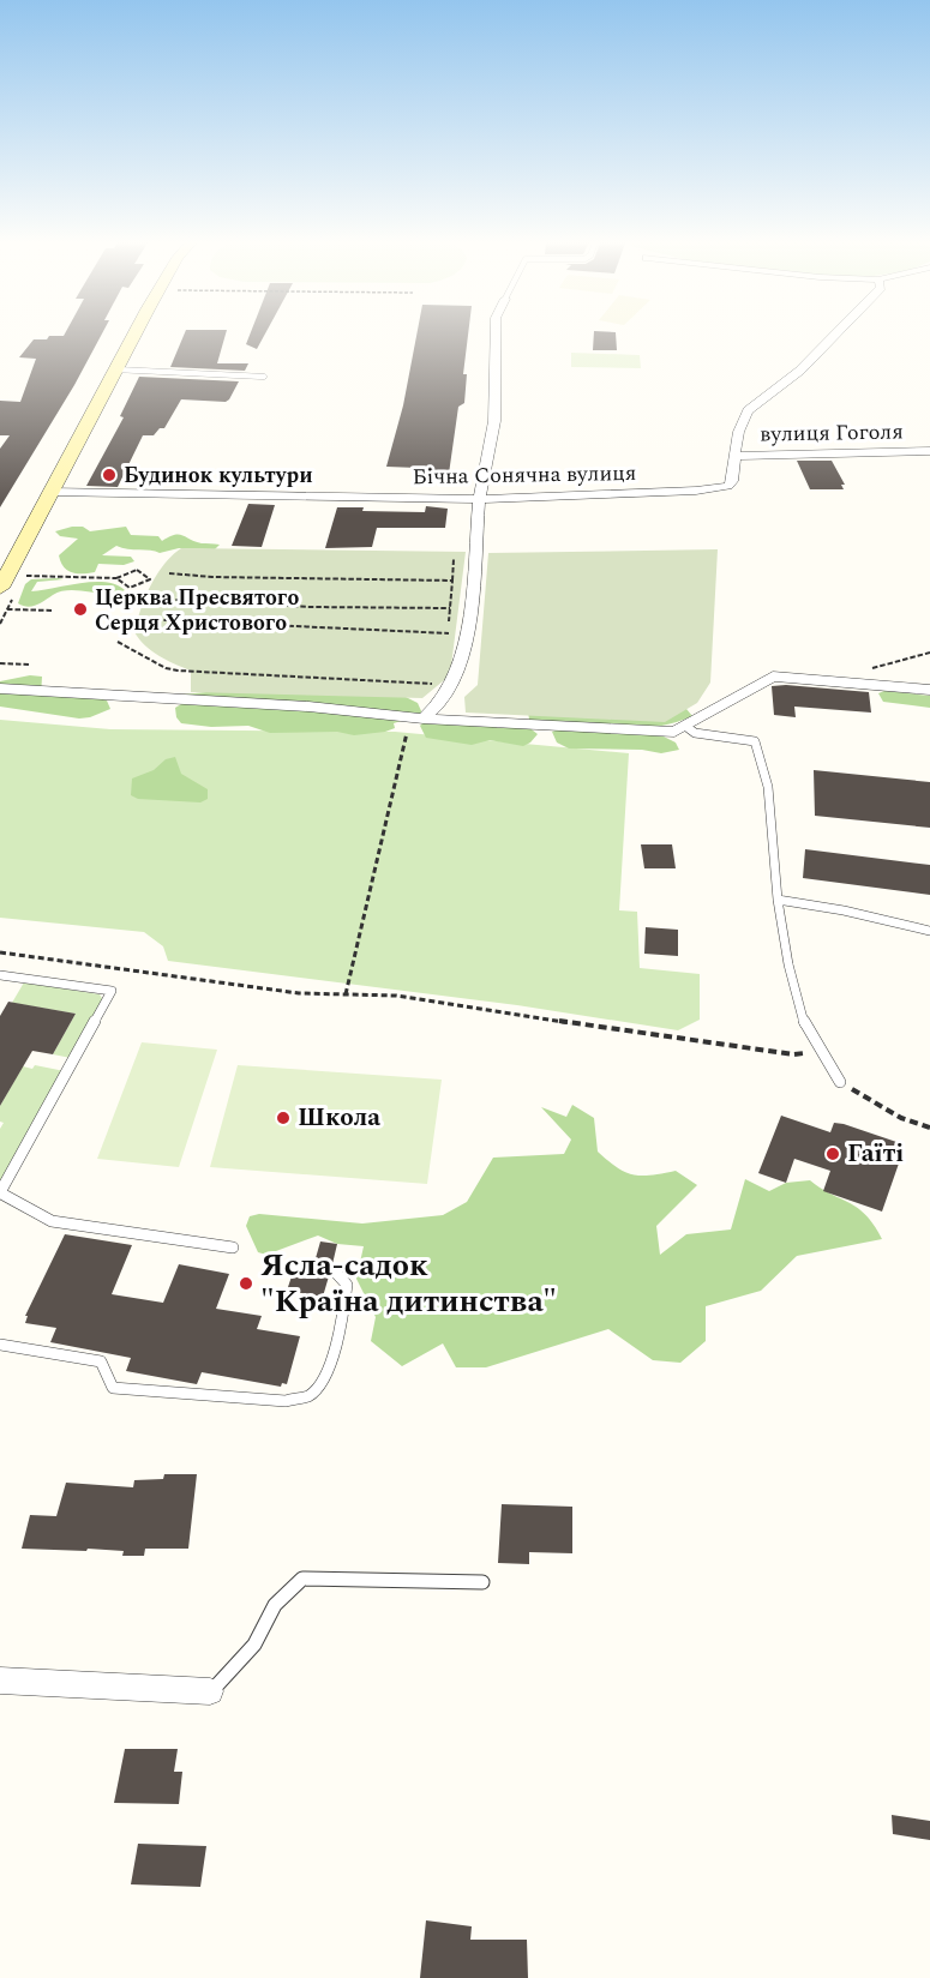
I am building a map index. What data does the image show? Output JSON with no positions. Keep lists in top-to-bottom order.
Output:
{
  "streets": {
    "street": ["вулиця Гоголя", "Бічна Сонячна вулиця"]
  },
  "crossings": [
    ["вулиця Гоголя", "Бічна Сонячна вулиця"]
  ],
  "places": [
    "Будинок культури",
    "Церква Пресвятого Серця Христового",
    "Школа",
    "Гаїті",
    "Ясла-садок \"Країна дитинства\""
  ]
}
